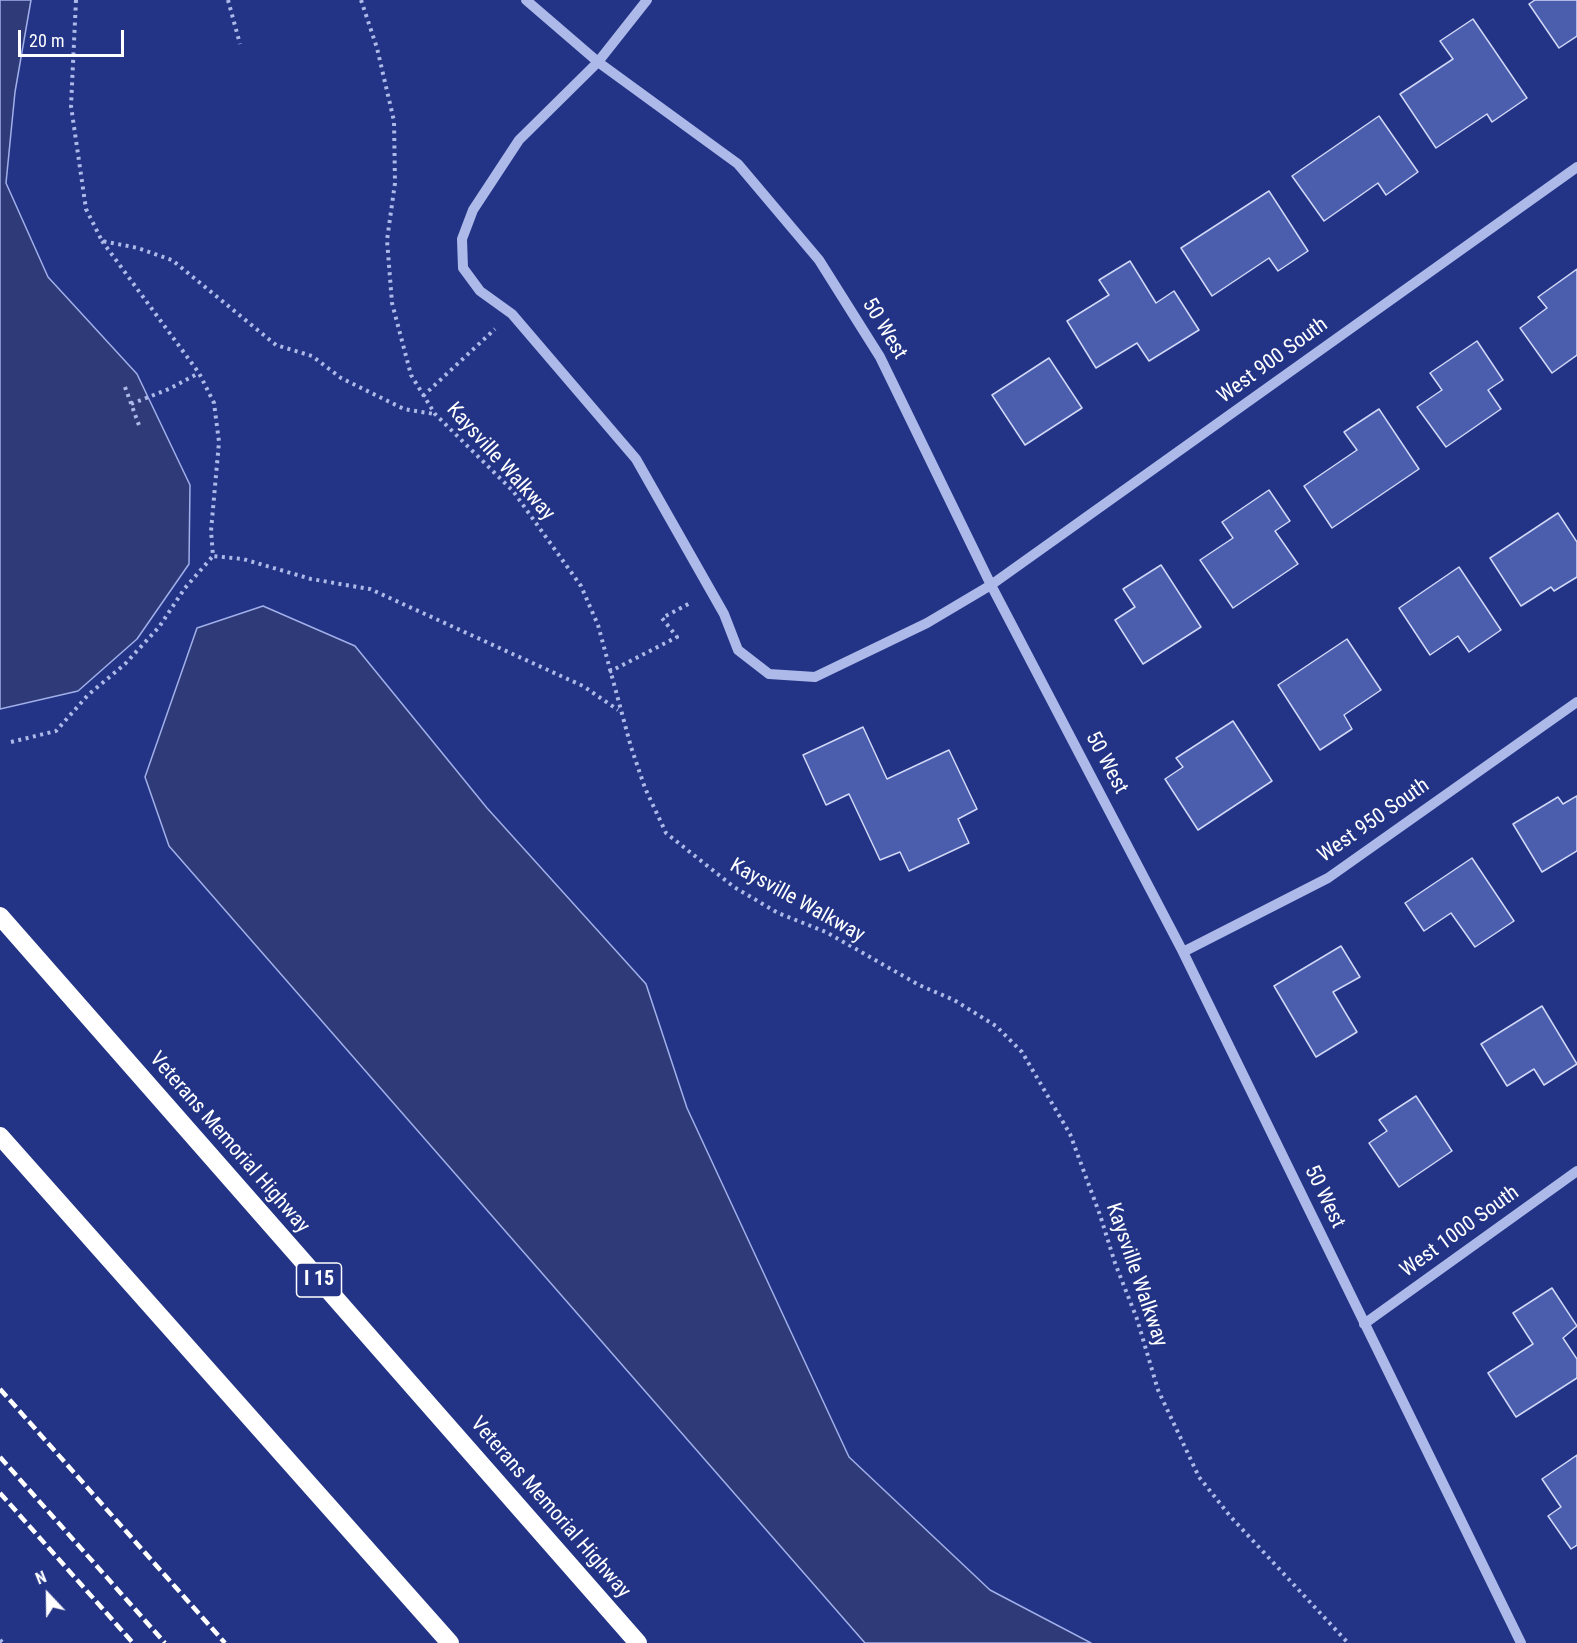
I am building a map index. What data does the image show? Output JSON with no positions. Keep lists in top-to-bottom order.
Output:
{
  "streets": {
    "highway": ["Veterans Memorial Highway", "I 15"],
    "street": [
      "50 West",
      "West 900 South",
      "West 950 South",
      "West 1000 South"
    ],
    "path": ["Kaysville Walkway"]
  },
  "crossings": [
    ["50 West", "West 900 South"],
    ["50 West", "West 950 South"],
    ["50 West", "West 1000 South"]
  ],
  "scale_bar": "20 m",
  "north": "top"
}
